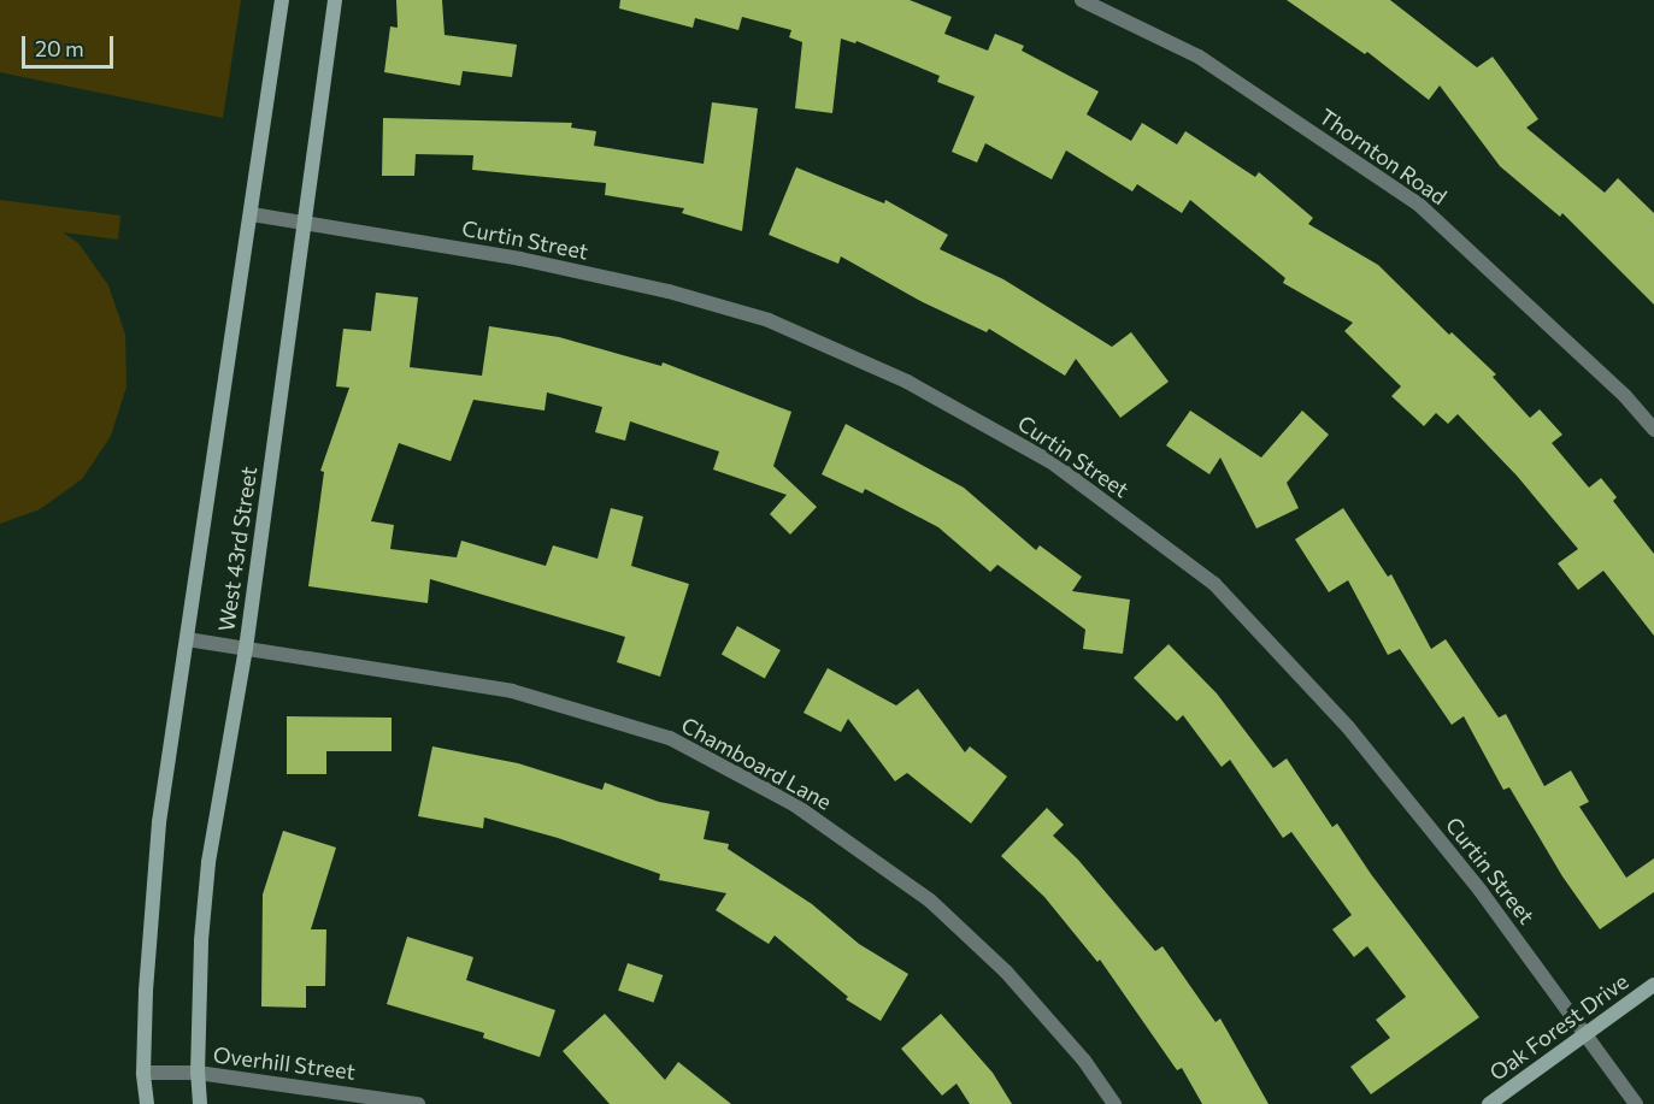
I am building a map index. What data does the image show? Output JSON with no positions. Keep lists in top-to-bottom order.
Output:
{
  "streets": {
    "main road": ["West 43rd Street", "Oak Forest Drive"],
    "street": [
      "Thornton Road",
      "Curtin Street",
      "Chamboard Lane",
      "Overhill Street"
    ]
  },
  "crossings": [
    ["Curtin Street", "West 43rd Street"],
    ["Curtin Street", "Oak Forest Drive"],
    ["West 43rd Street", "Chamboard Lane"],
    ["West 43rd Street", "Overhill Street"]
  ],
  "scale_bar": "20 m"
}
